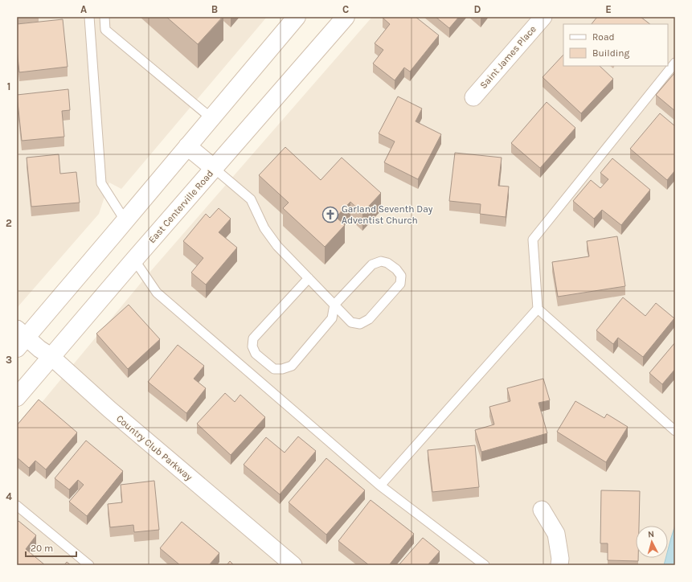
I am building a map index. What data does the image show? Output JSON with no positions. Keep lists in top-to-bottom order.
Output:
{
  "streets": {
    "main road": ["East Centerville Road"],
    "street": ["Saint James Place", "Country Club Parkway"]
  },
  "crossings": [
    ["East Centerville Road", "Country Club Parkway"]
  ],
  "places": {
    "church": ["Garland Seventh Day Adventist Church"]
  },
  "legend": ["Road", "Building"],
  "scale_bar": "20 m",
  "north": "top",
  "grid": {
    "columns": [
      "A",
      "B",
      "C",
      "D",
      "E"
    ],
    "rows": [
      "1",
      "2",
      "3",
      "4"
    ]
  }
}
